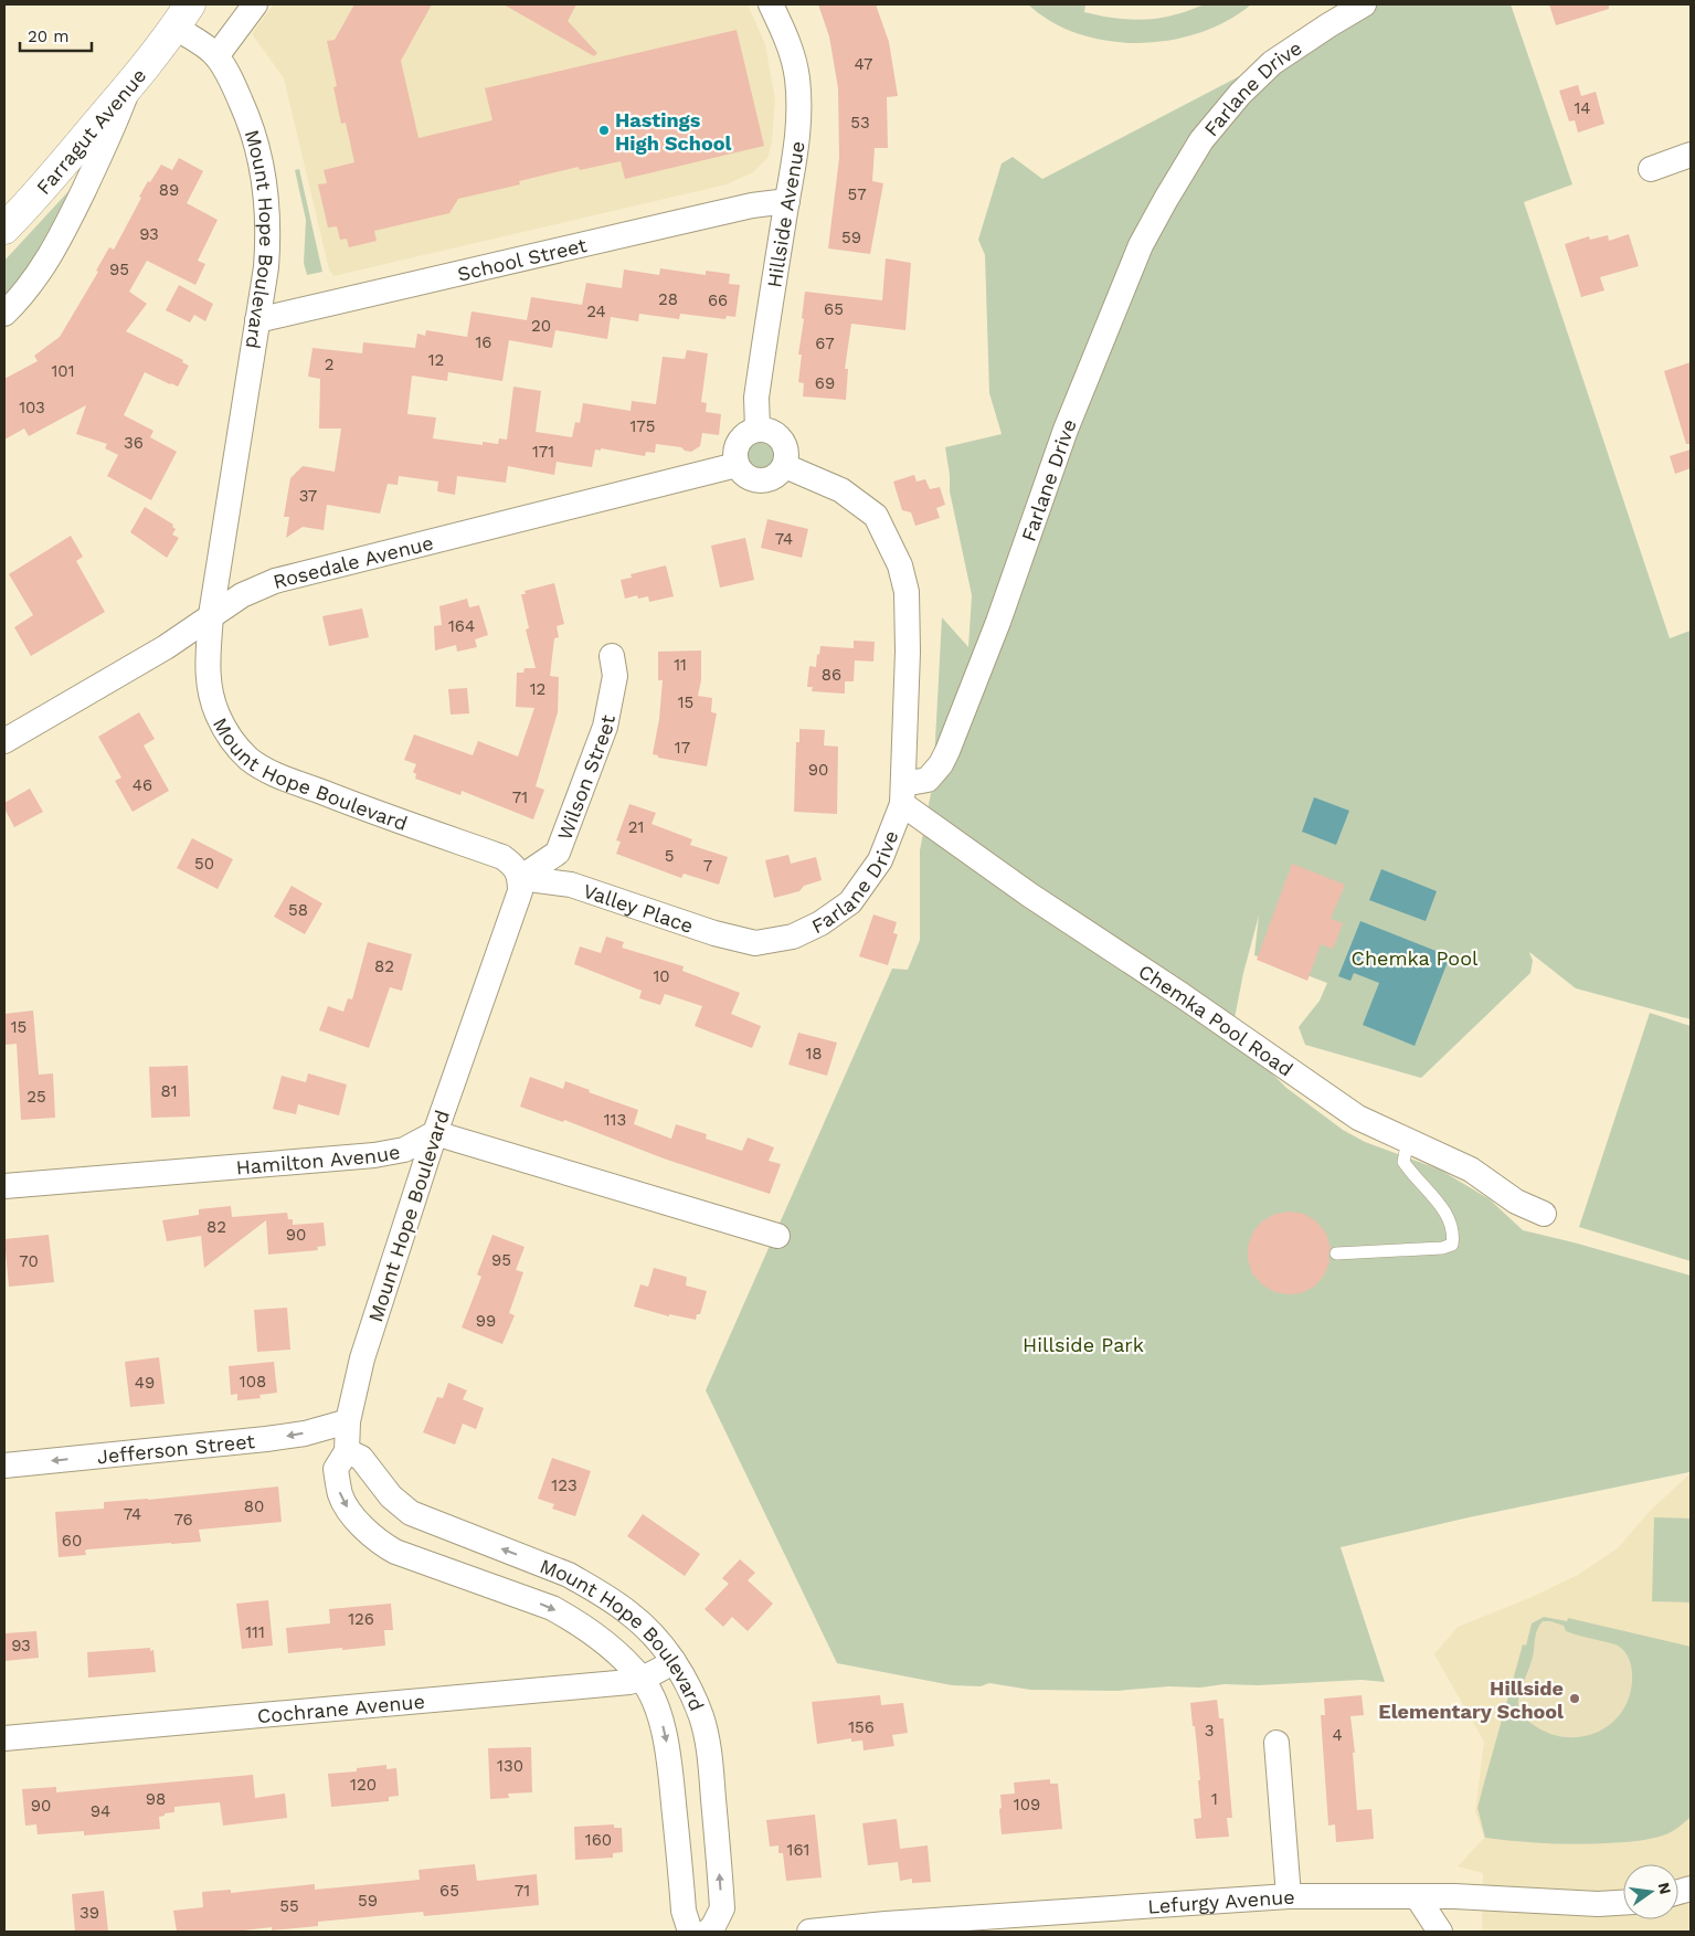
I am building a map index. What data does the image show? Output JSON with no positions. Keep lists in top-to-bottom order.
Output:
{
  "streets": {
    "main road": ["Farragut Avenue"],
    "street": [
      "Farlane Drive",
      "Hillside Avenue",
      "Mount Hope Boulevard",
      "School Street",
      "Rosedale Avenue",
      "Wilson Street",
      "Valley Place",
      "Chemka Pool Road",
      "Hamilton Avenue",
      "Jefferson Street",
      "Cochrane Avenue",
      "Lefurgy Avenue"
    ]
  },
  "crossings": [
    ["Farlane Drive", "Valley Place"],
    ["Farlane Drive", "Chemka Pool Road"],
    ["Farragut Avenue", "Mount Hope Boulevard"],
    ["Hillside Avenue", "School Street"],
    ["Hillside Avenue", "Rosedale Avenue"],
    ["Mount Hope Boulevard", "School Street"],
    ["Mount Hope Boulevard", "Rosedale Avenue"],
    ["Mount Hope Boulevard", "Wilson Street"],
    ["Mount Hope Boulevard", "Valley Place"],
    ["Mount Hope Boulevard", "Hamilton Avenue"],
    ["Mount Hope Boulevard", "Jefferson Street"],
    ["Mount Hope Boulevard", "Cochrane Avenue"],
    ["Wilson Street", "Valley Place"]
  ],
  "one_way": ["Jefferson Street"],
  "parks": ["Chemka Pool", "Hillside Park"],
  "places": ["Hastings High School", "Hillside Elementary School"],
  "house_numbers": [
    "47",
    "14",
    "53",
    "89",
    "57",
    "93",
    "59",
    "95",
    "28",
    "66",
    "65",
    "24",
    "20",
    "16",
    "67",
    "12",
    "2",
    "101",
    "69",
    "103",
    "175",
    "36",
    "171",
    "37",
    "74",
    "164",
    "11",
    "86",
    "12",
    "15",
    "17",
    "90",
    "46",
    "71",
    "21",
    "5",
    "50",
    "7",
    "58",
    "82",
    "10",
    "15",
    "18",
    "81",
    "25",
    "113",
    "82",
    "90",
    "95",
    "70",
    "99",
    "108",
    "49",
    "123",
    "80",
    "74",
    "76",
    "60",
    "126",
    "111",
    "93",
    "156",
    "3",
    "4",
    "130",
    "120",
    "98",
    "1",
    "109",
    "90",
    "94",
    "160",
    "161",
    "65",
    "71",
    "59",
    "55",
    "39"
  ],
  "scale_bar": "20 m",
  "north": "right"
}
